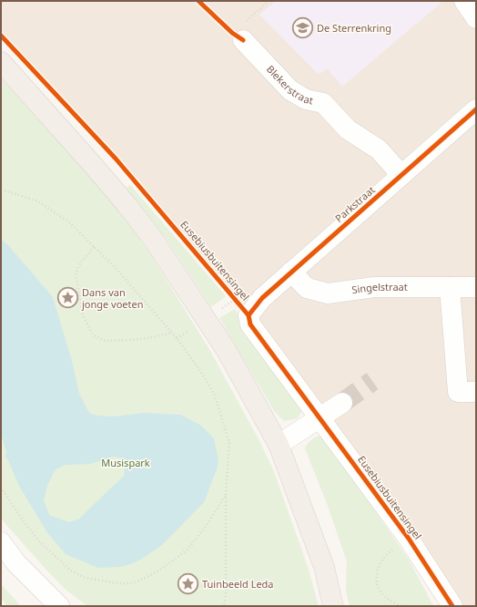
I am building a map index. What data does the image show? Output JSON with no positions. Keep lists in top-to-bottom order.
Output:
{
  "streets": {
    "street": [
      "Blekerstraat",
      "Parkstraat",
      "Eusebiusbuitensingel",
      "Singelstraat"
    ]
  },
  "crossings": [
    ["Blekerstraat", "Parkstraat"],
    ["Parkstraat", "Eusebiusbuitensingel"],
    ["Parkstraat", "Singelstraat"]
  ],
  "parks": ["Musispark"],
  "places": {
    "school or university": ["De Sterrenkring"],
    "place": ["Dans van jonge voeten", "Tuinbeeld Leda"]
  }
}
